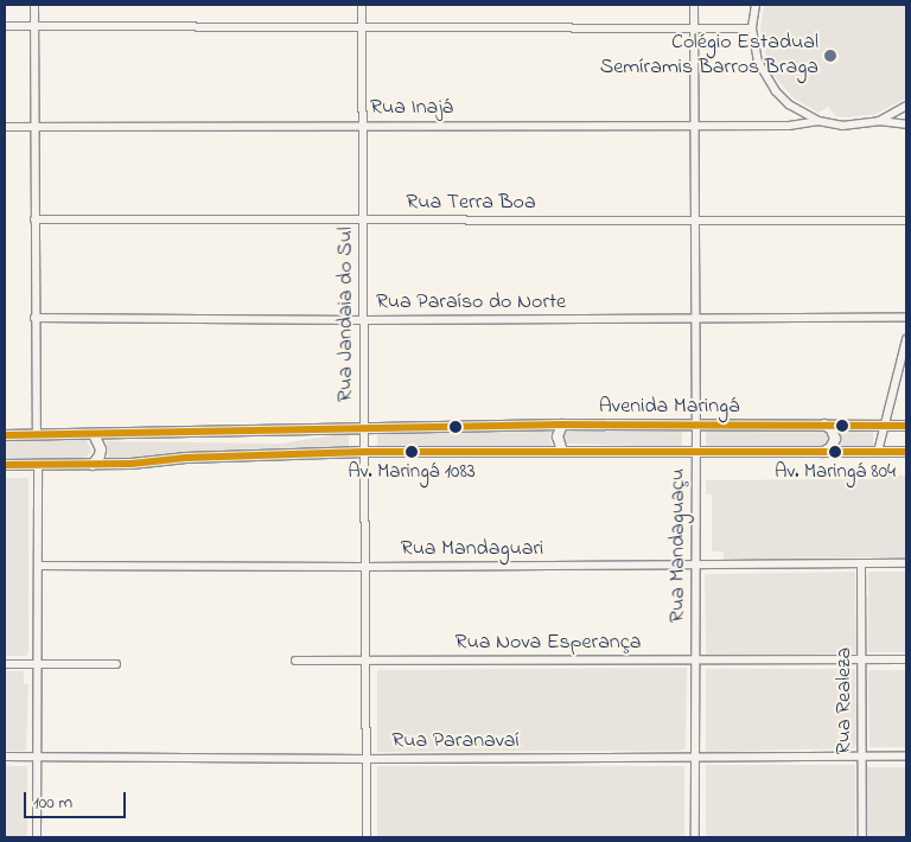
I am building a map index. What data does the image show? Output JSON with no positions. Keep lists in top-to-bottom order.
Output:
{
  "streets": {
    "main road": ["Avenida Maringá"],
    "street": [
      "Rua Inajá",
      "Rua Terra Boa",
      "Rua Paraíso do Norte",
      "Rua Jandaia do Sul",
      "Rua Mandaguaçu",
      "Rua Mandaguari",
      "Rua Nova Esperança",
      "Rua Realeza",
      "Rua Paranavaí"
    ]
  },
  "crossings": [
    ["Rua Inajá", "Rua Jandaia do Sul"],
    ["Rua Inajá", "Rua Mandaguaçu"],
    ["Rua Terra Boa", "Rua Jandaia do Sul"],
    ["Rua Terra Boa", "Rua Mandaguaçu"],
    ["Rua Paraíso do Norte", "Rua Jandaia do Sul"],
    ["Rua Paraíso do Norte", "Rua Mandaguaçu"],
    ["Rua Jandaia do Sul", "Avenida Maringá"],
    ["Rua Jandaia do Sul", "Rua Mandaguari"],
    ["Rua Jandaia do Sul", "Rua Nova Esperança"],
    ["Rua Jandaia do Sul", "Rua Paranavaí"],
    ["Avenida Maringá", "Rua Mandaguaçu"],
    ["Rua Mandaguaçu", "Rua Mandaguari"],
    ["Rua Mandaguaçu", "Rua Nova Esperança"],
    ["Rua Mandaguaçu", "Rua Paranavaí"],
    ["Rua Mandaguari", "Rua Realeza"],
    ["Rua Nova Esperança", "Rua Realeza"],
    ["Rua Realeza", "Rua Paranavaí"]
  ],
  "places": ["Colégio Estadual Semíramis Barros Braga", "Av. Maringá 1083", "Av. Maringá 804"],
  "scale_bar": "100 m"
}
